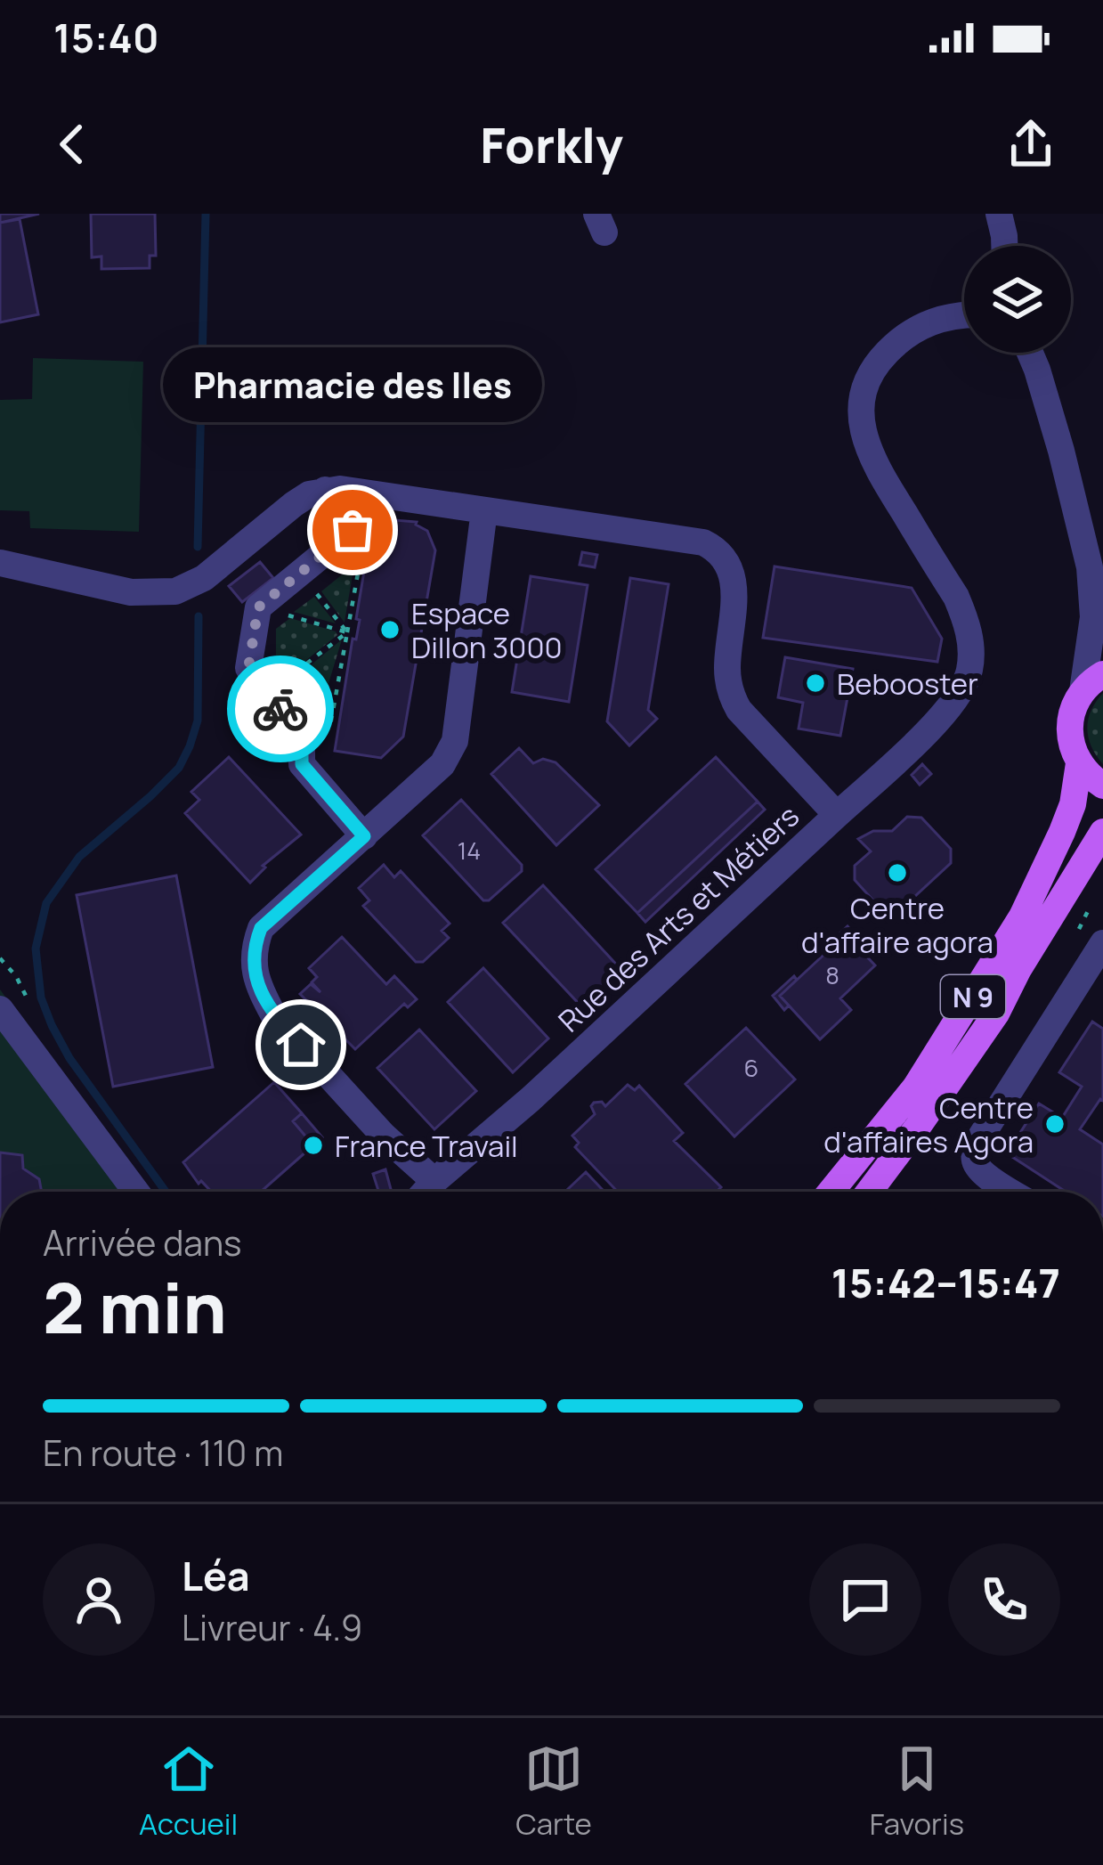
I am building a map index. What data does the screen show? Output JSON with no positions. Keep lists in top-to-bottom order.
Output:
{
  "streets": {
    "main road": ["N 9"],
    "street": ["Rue des Arts et Métiers"]
  },
  "places": [
    "Pharmacie des Iles",
    "Espace Dillon 3000",
    "Bebooster",
    "Centre d'affaire agora",
    "Centre d'affaires Agora",
    "France Travail"
  ],
  "house_numbers": ["14", "8", "6"],
  "page": {
    "status": "15:40",
    "header": "Forkly",
    "bubble": "Pharmacie des Iles",
    "heading": ["2 min", "Arrivée dans", "15:42–15:47"],
    "panel": ["Léa", "Livreur · 4.9"],
    "bar": "En route · 110 m",
    "tabs": ["Accueil", "Carte", "Favoris"]
  }
}
